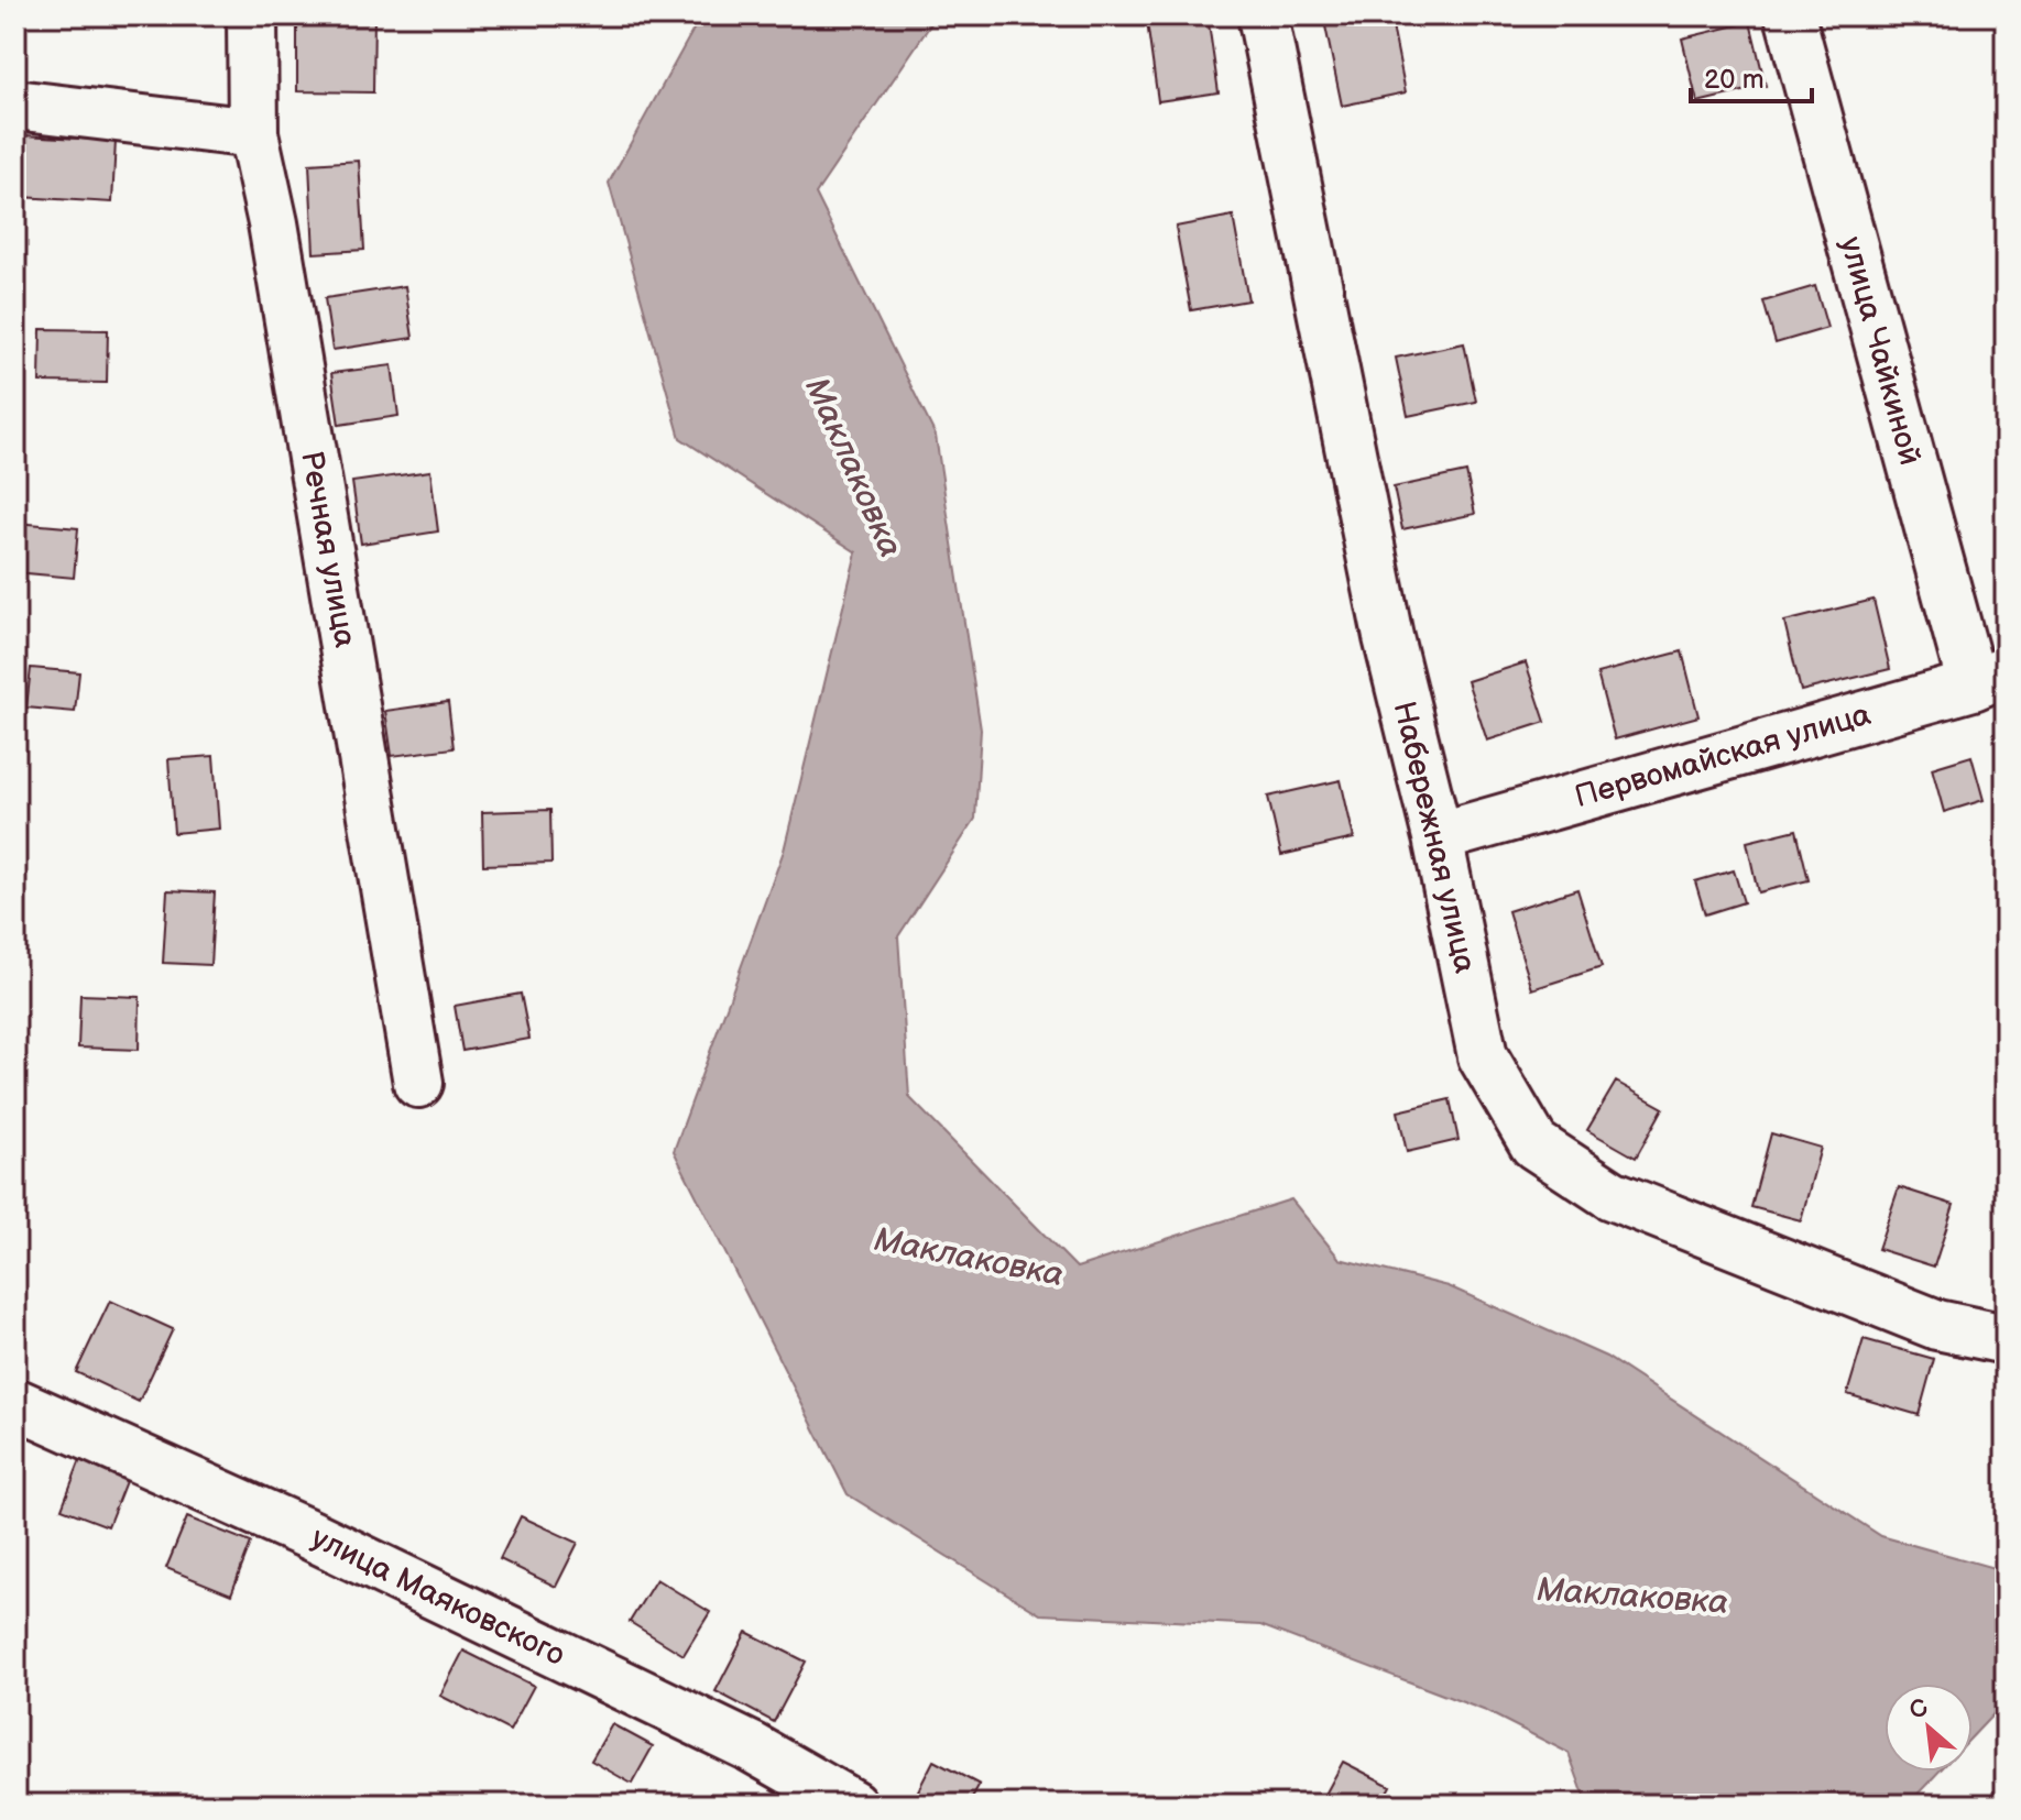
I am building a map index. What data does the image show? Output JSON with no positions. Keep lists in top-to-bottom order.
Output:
{
  "streets": {
    "street": [
      "улица Чайкиной",
      "Речная улица",
      "Первомайская улица",
      "Набережная улица",
      "улица Маяковского"
    ]
  },
  "crossings": [
    ["улица Чайкиной", "Первомайская улица"],
    ["Первомайская улица", "Набережная улица"]
  ],
  "water": ["Маклаковка"],
  "scale_bar": "20 m",
  "north": "top left"
}
